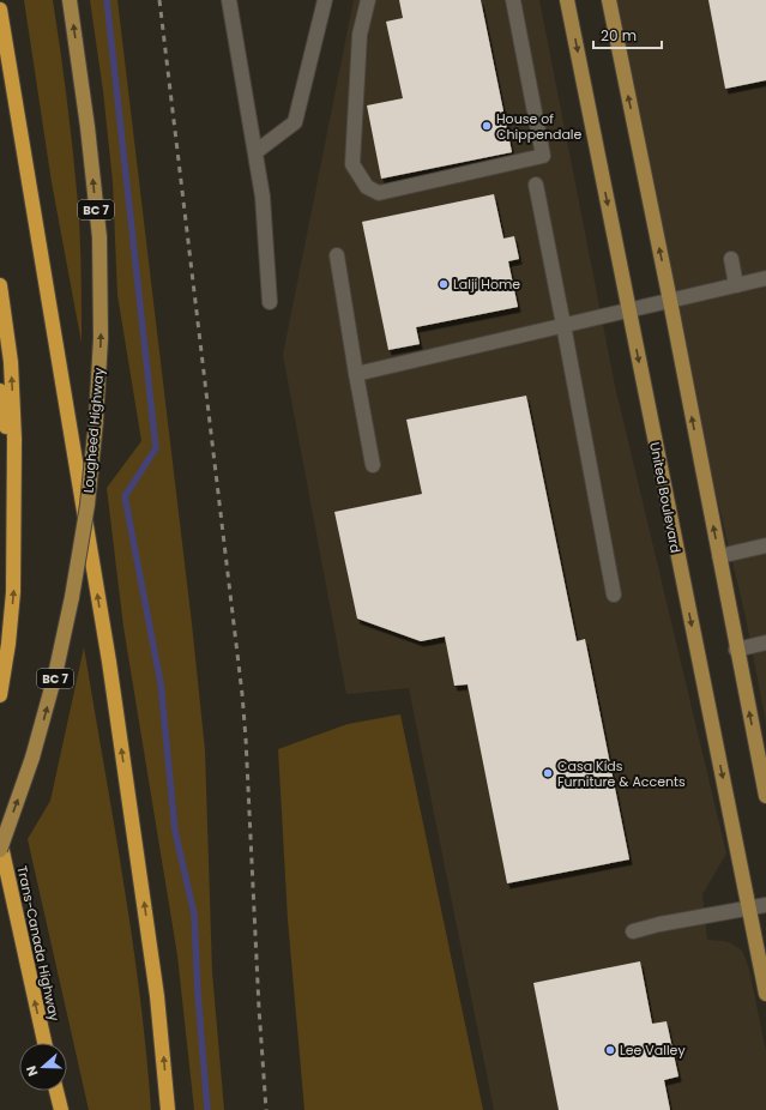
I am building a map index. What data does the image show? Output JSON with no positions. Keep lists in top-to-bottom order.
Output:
{
  "streets": {
    "highway": ["Trans-Canada Highway"],
    "main road": ["BC 7", "Lougheed Highway", "United Boulevard"]
  },
  "one_way": ["Lougheed Highway"],
  "places": [
    "House of Chippendale",
    "Lalji Home",
    "Casa Kids Furniture & Accents",
    "Lee Valley"
  ],
  "scale_bar": "20 m",
  "north": "left"
}
